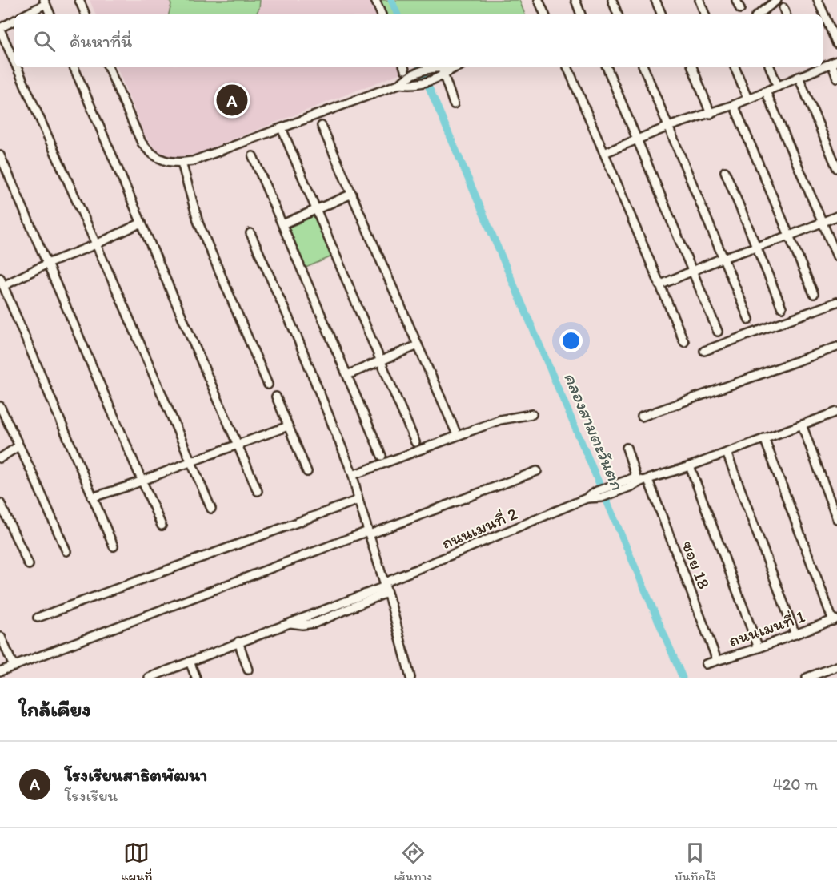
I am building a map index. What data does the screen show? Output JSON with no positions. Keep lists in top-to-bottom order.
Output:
{
  "streets": {
    "street": ["ถนนเมนที่ 2", "ซอย 18", "ถนนเมนที่ 1"]
  },
  "crossings": [
    ["ถนนเมนที่ 2", "ซอย 18"],
    ["ซอย 18", "ถนนเมนที่ 1"]
  ],
  "water": ["คลองสามตะวันตก"],
  "page": {
    "search": "ค้นหาที่นี่",
    "pins": "A",
    "heading": "ใกล้เคียง",
    "list": [
      {
        "mark": "A",
        "name": "โรงเรียนสาธิตพัฒนา",
        "note": "โรงเรียน",
        "value": "420 m"
      }
    ],
    "nav": ["แผนที่", "เส้นทาง", "บันทึกไว้"]
  }
}
